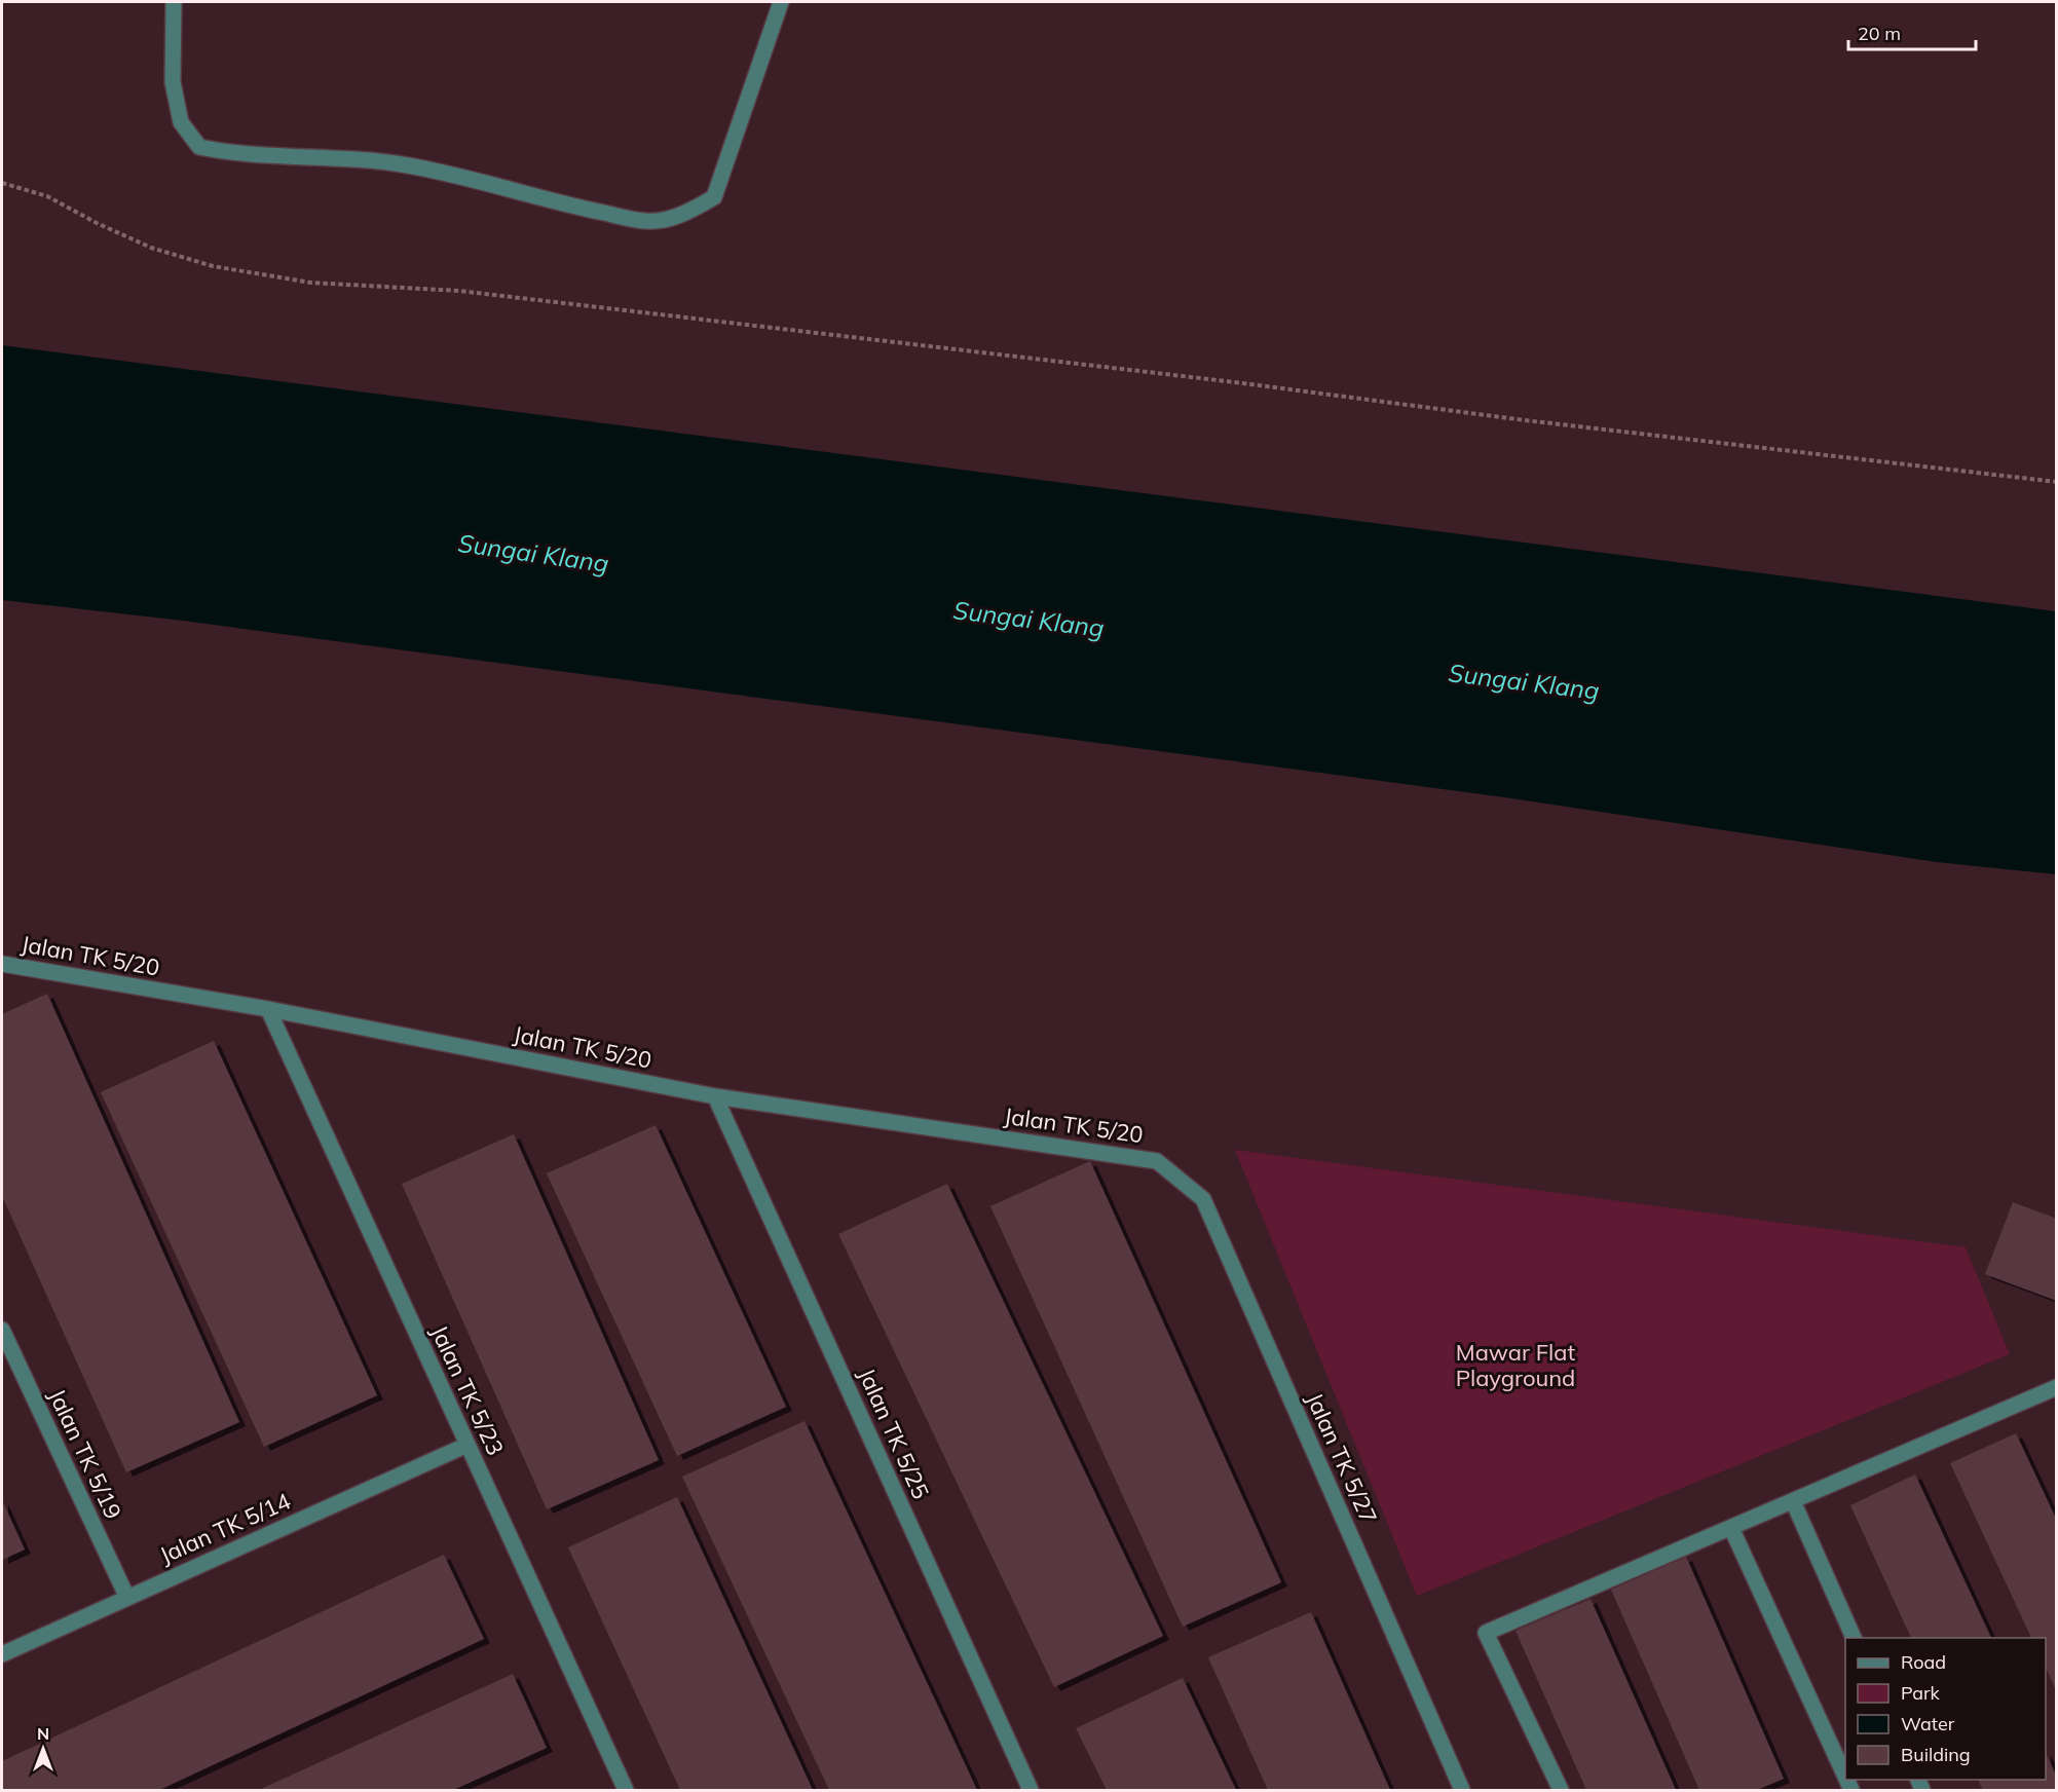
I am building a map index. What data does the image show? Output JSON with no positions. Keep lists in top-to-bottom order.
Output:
{
  "streets": {
    "street": [
      "Jalan TK 5/20",
      "Jalan TK 5/23",
      "Jalan TK 5/25",
      "Jalan TK 5/19",
      "Jalan TK 5/27",
      "Jalan TK 5/14"
    ]
  },
  "crossings": [
    ["Jalan TK 5/20", "Jalan TK 5/23"],
    ["Jalan TK 5/20", "Jalan TK 5/25"],
    ["Jalan TK 5/20", "Jalan TK 5/27"],
    ["Jalan TK 5/23", "Jalan TK 5/14"],
    ["Jalan TK 5/19", "Jalan TK 5/14"]
  ],
  "water": ["Sungai Klang"],
  "parks": ["Mawar Flat Playground"],
  "legend": [
    "Road",
    "Park",
    "Water",
    "Building"
  ],
  "scale_bar": "20 m",
  "north": "top"
}
